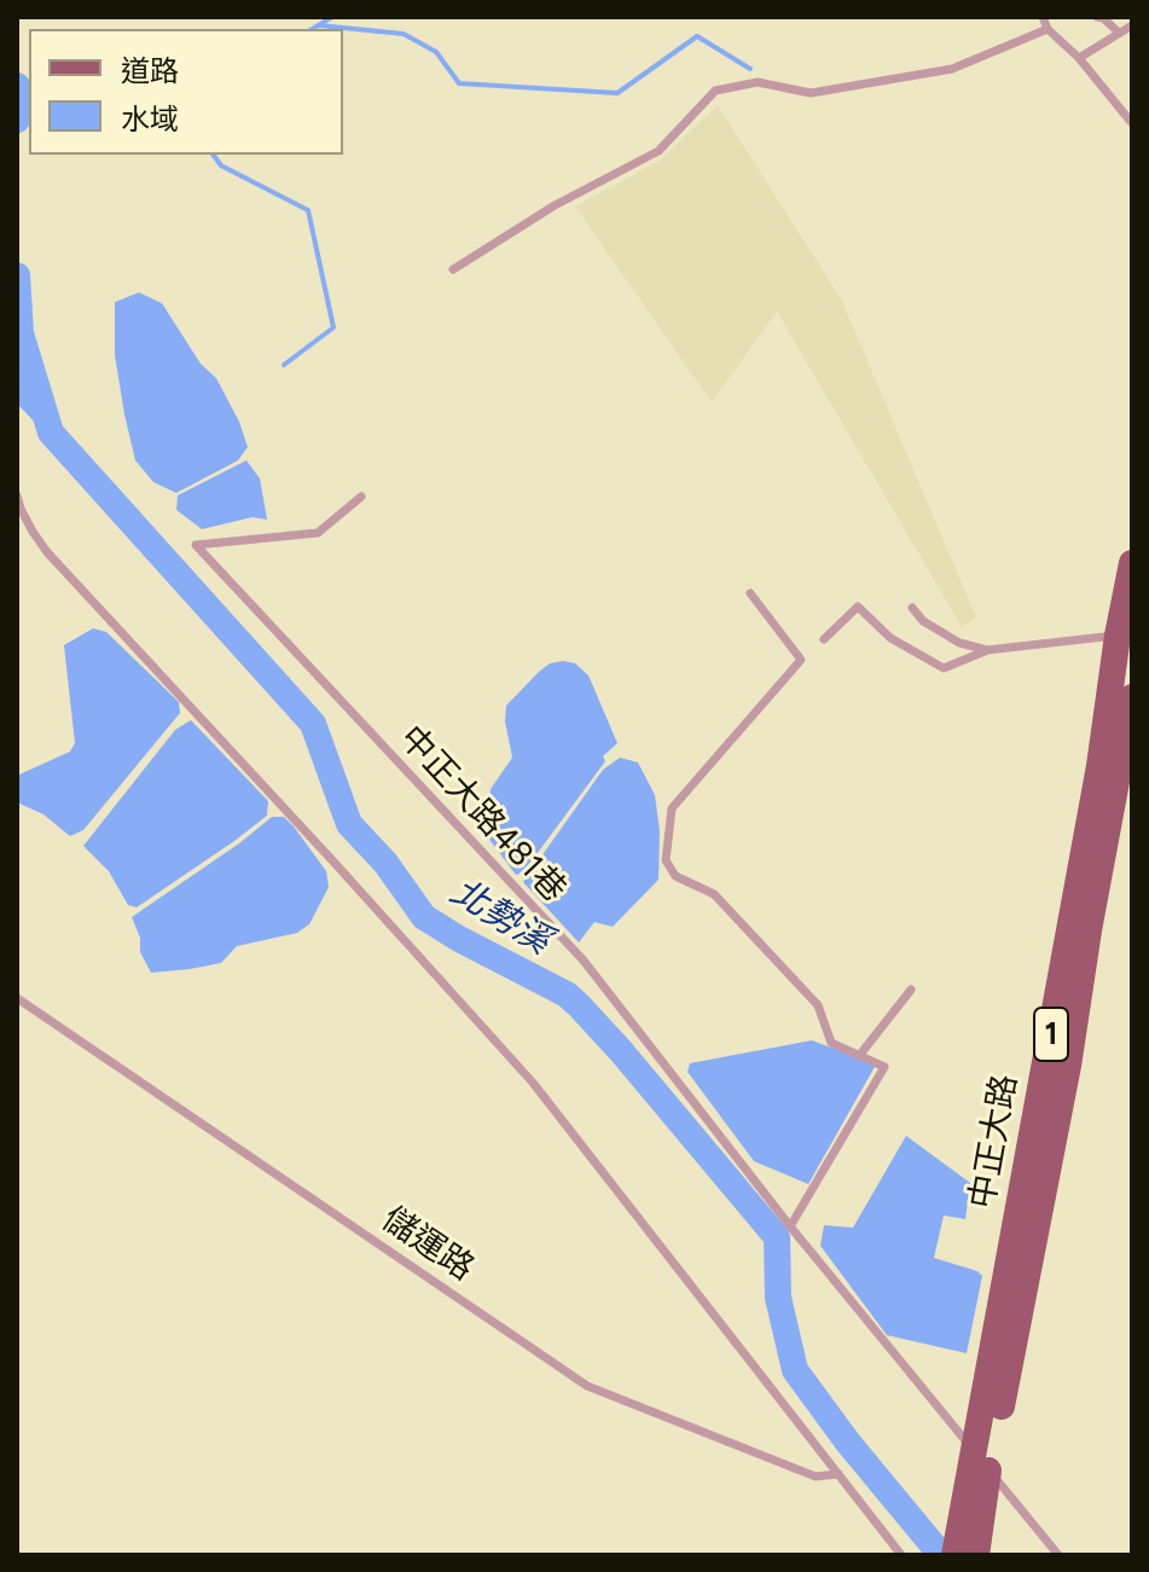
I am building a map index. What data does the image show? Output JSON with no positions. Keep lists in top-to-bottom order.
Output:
{
  "streets": {
    "main road": ["1", "中正大路"],
    "lane": ["中正大路481巷", "儲運路"]
  },
  "crossings": [
    ["中正大路481巷", "中正大路"],
    ["1", "中正大路"]
  ],
  "water": ["北勢溪"],
  "legend": ["道路", "水域"]
}
